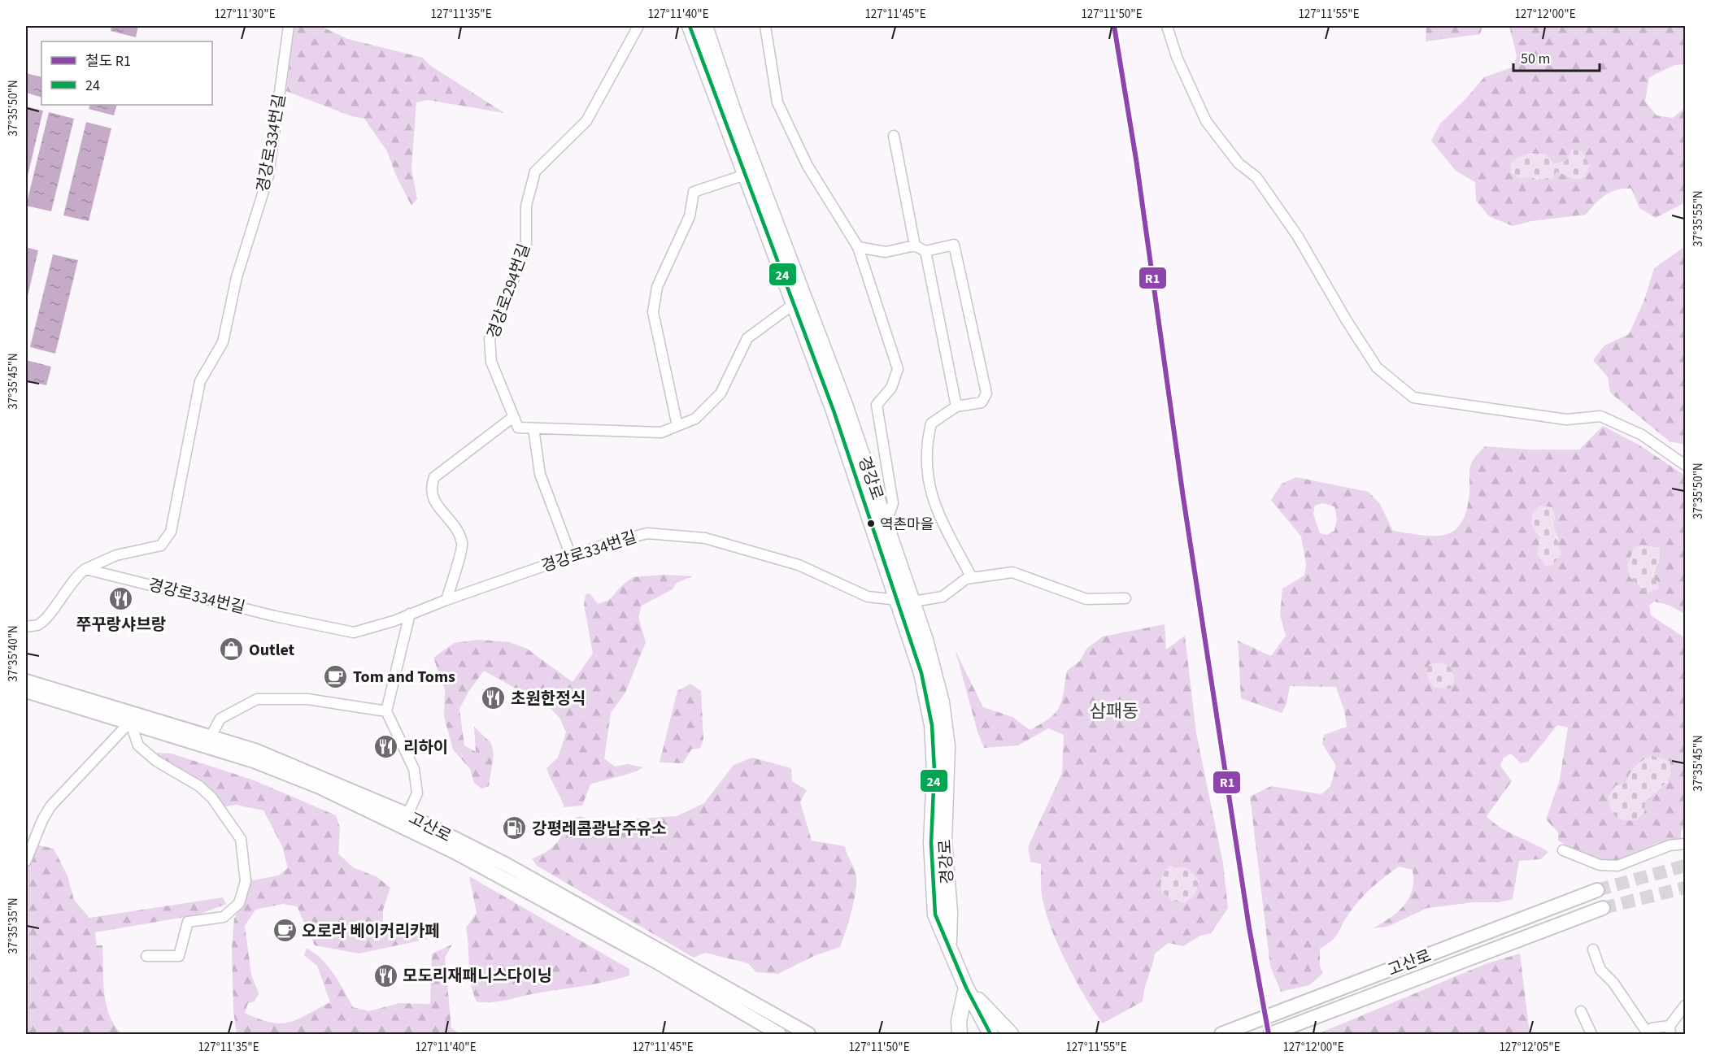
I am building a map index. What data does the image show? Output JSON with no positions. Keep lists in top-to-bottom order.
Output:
{
  "streets": {
    "main road": ["경강로"],
    "street": ["경강로334번길", "경강로294번길", "고산로"]
  },
  "crossings": [
    ["경강로334번길", "경강로"]
  ],
  "districts": ["삼패동"],
  "places": {
    "other": ["역촌마을"],
    "restaurant": [
      "쭈꾸랑샤브랑",
      "초원한정식",
      "리하이",
      "모도리재패니스다이닝"
    ],
    "shop": ["Outlet"],
    "cafe": ["Tom and Toms", "오로라 베이커리카페"],
    "fuel station": ["강평레콤광남주유소"]
  },
  "lines": ["rail line R1", "transit line 24"],
  "legend": ["철도 R1", "24"],
  "scale_bar": "50 m",
  "coordinates": [
    "127°11'30\"E",
    "127°11'35\"E",
    "127°11'40\"E",
    "127°11'45\"E",
    "127°11'50\"E",
    "127°11'55\"E",
    "127°12'00\"E",
    "37°35'50\"N",
    "37°35'55\"N",
    "37°35'45\"N",
    "37°35'40\"N",
    "37°35'35\"N",
    "127°12'05\"E"
  ]
}
